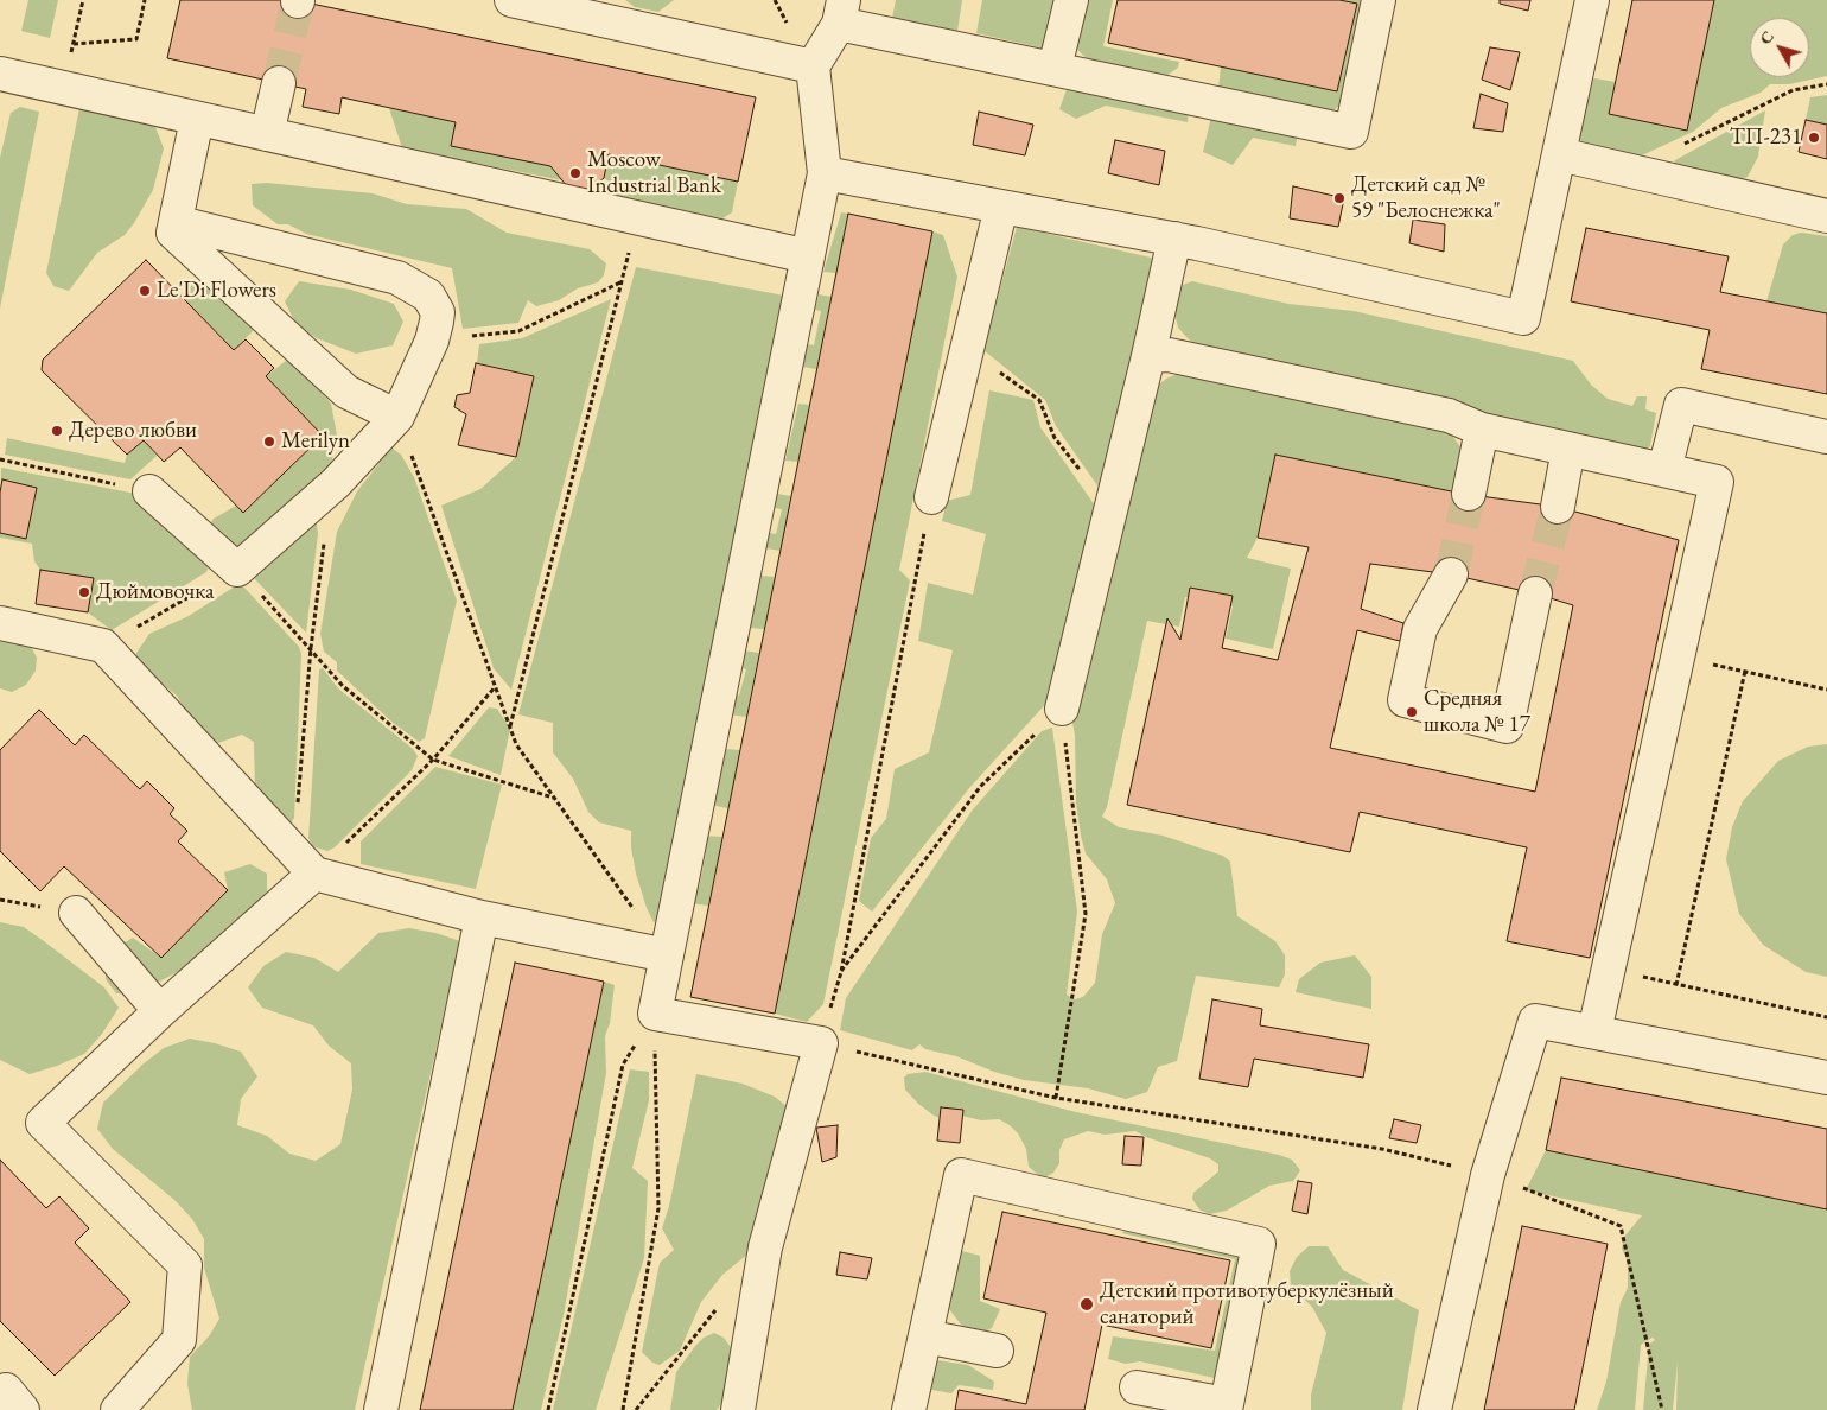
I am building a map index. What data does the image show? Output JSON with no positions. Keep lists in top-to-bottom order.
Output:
{
  "places": [
    "ТП-231",
    "Moscow Industrial Bank",
    "Детский сад № 59 \"Белоснежка\"",
    "Le'Di Flowers",
    "Дерево любви",
    "Merilyn",
    "Дюймовочка",
    "Средняя школа № 17",
    "Детский противотуберкулёзный санаторий"
  ],
  "north": "top left"
}
